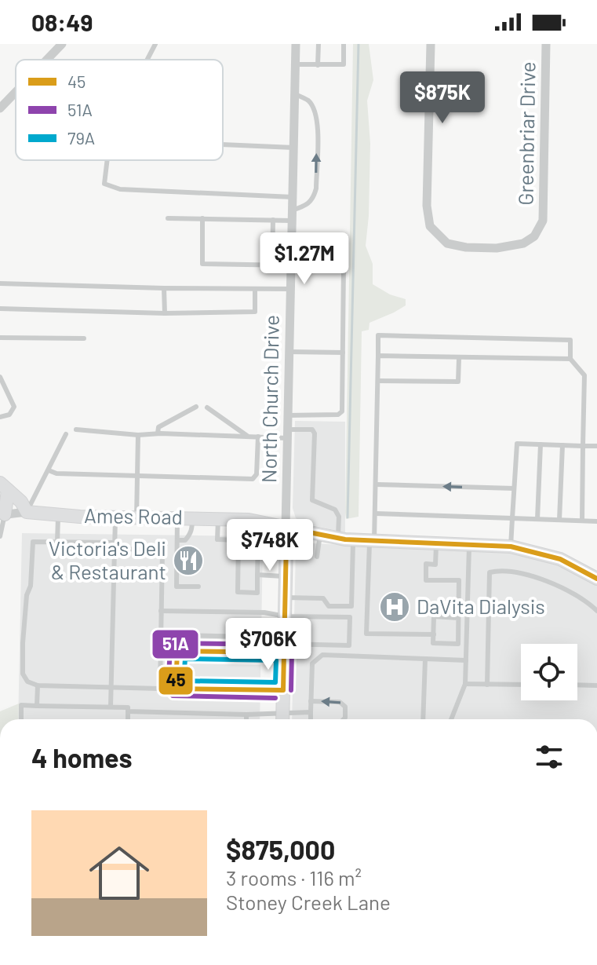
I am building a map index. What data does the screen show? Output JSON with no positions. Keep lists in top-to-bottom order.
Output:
{
  "streets": {
    "street": ["Greenbriar Drive", "North Church Drive", "Ames Road"]
  },
  "crossings": [
    ["North Church Drive", "Ames Road"]
  ],
  "places": {
    "restaurant": ["Victoria's Deli & Restaurant"],
    "hospital": ["DaVita Dialysis"]
  },
  "lines": ["transit line 45", "transit line 51A", "transit line 79A"],
  "legend": ["45", "51A", "79A"],
  "page": {
    "status": "08:49",
    "price": [
      "$875K",
      "$1.27M",
      "$748K",
      "$706K"
    ],
    "heading": "4 homes",
    "list": [
      {
        "name": "$875,000",
        "note": "3 rooms · 116 m² · Stoney Creek Lane"
      }
    ]
  }
}
